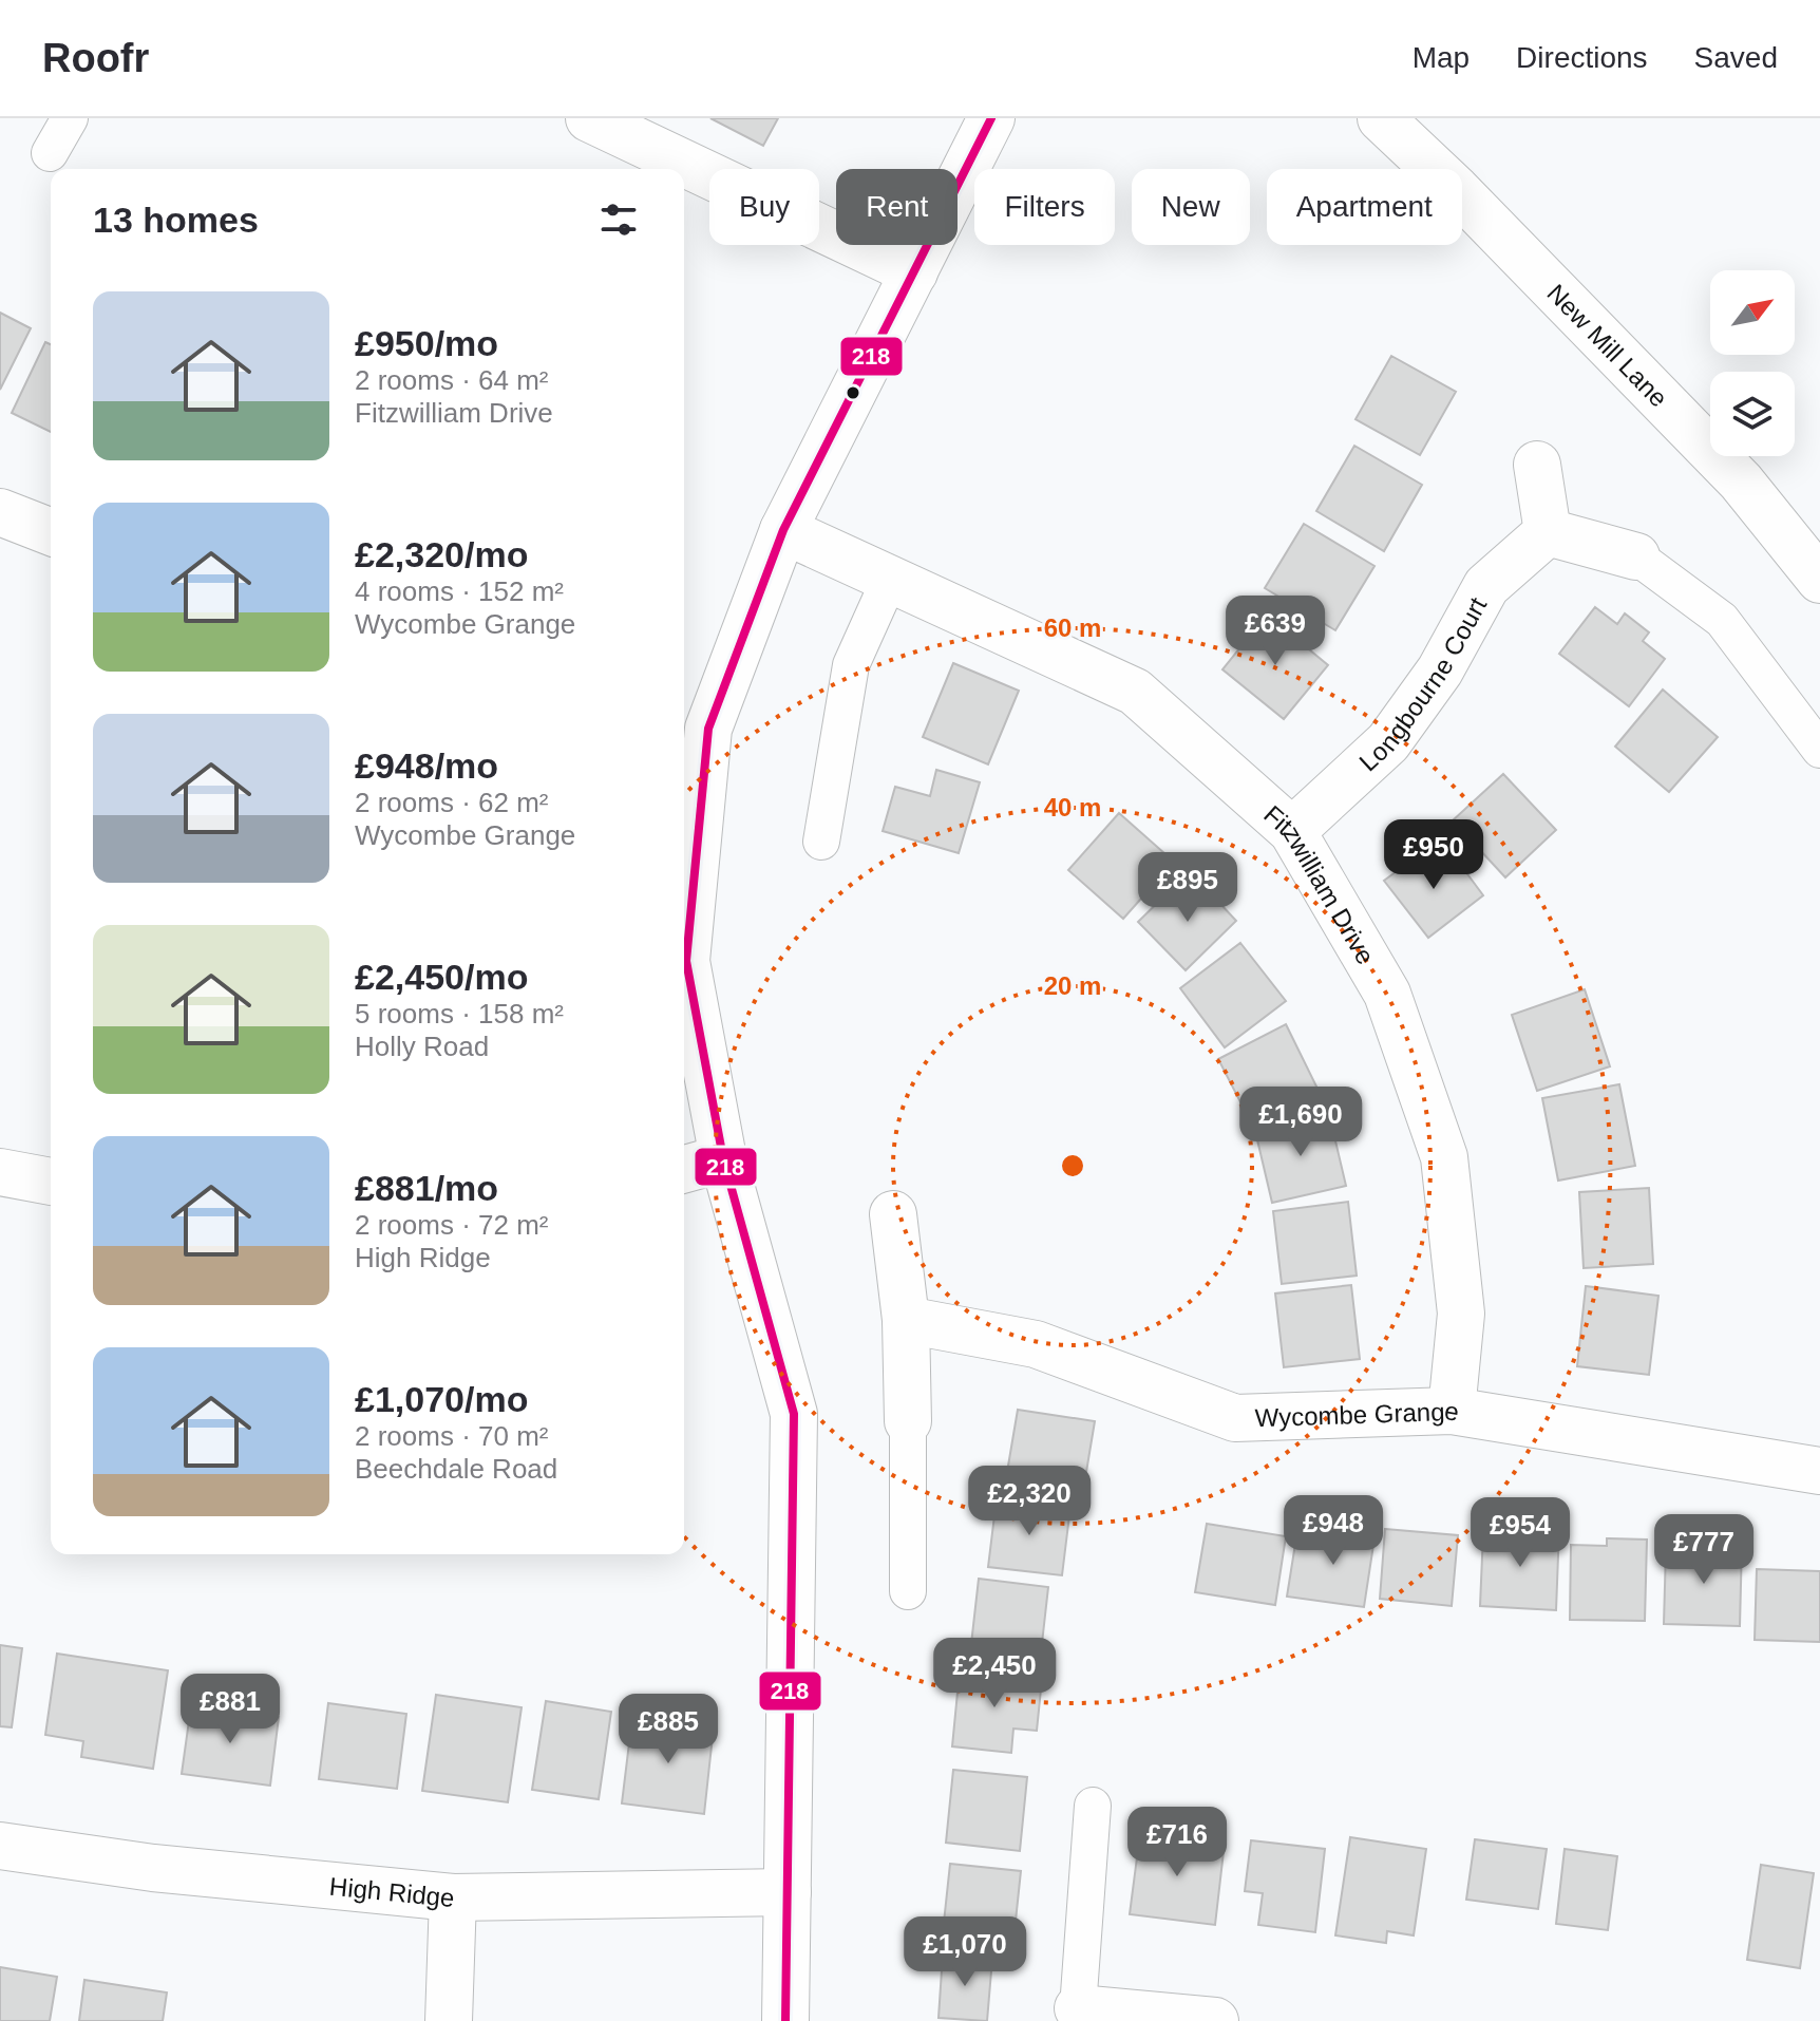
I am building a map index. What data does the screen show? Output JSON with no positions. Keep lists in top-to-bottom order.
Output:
{
  "streets": {
    "street": [
      "New Mill Lane",
      "Longbourne Court",
      "Fitzwilliam Drive",
      "Wycombe Grange",
      "High Ridge"
    ]
  },
  "crossings": [
    ["Longbourne Court", "Fitzwilliam Drive"],
    ["Fitzwilliam Drive", "Wycombe Grange"]
  ],
  "lines": ["transit line 218"],
  "north": "top right",
  "page": {
    "header": "Roofr",
    "nav": ["Map", "Directions", "Saved"],
    "chip": [
      "Buy",
      "Rent",
      "Filters",
      "New",
      "Apartment"
    ],
    "heading": "13 homes",
    "list": [
      {
        "name": "£950/mo",
        "note": "2 rooms · 64 m² · Fitzwilliam Drive"
      },
      {
        "name": "£2,320/mo",
        "note": "4 rooms · 152 m² · Wycombe Grange"
      },
      {
        "name": "£948/mo",
        "note": "2 rooms · 62 m² · Wycombe Grange"
      },
      {
        "name": "£2,450/mo",
        "note": "5 rooms · 158 m² · Holly Road"
      },
      {
        "name": "£881/mo",
        "note": "2 rooms · 72 m² · High Ridge"
      },
      {
        "name": "£1,070/mo",
        "note": "2 rooms · 70 m² · Beechdale Road"
      }
    ],
    "price": [
      "£639",
      "£950",
      "£895",
      "£1,690",
      "£2,320",
      "£948",
      "£954",
      "£777",
      "£2,450",
      "£881",
      "£885",
      "£716",
      "£1,070"
    ]
  },
  "rings": ["60 m", "40 m", "20 m"]
}
